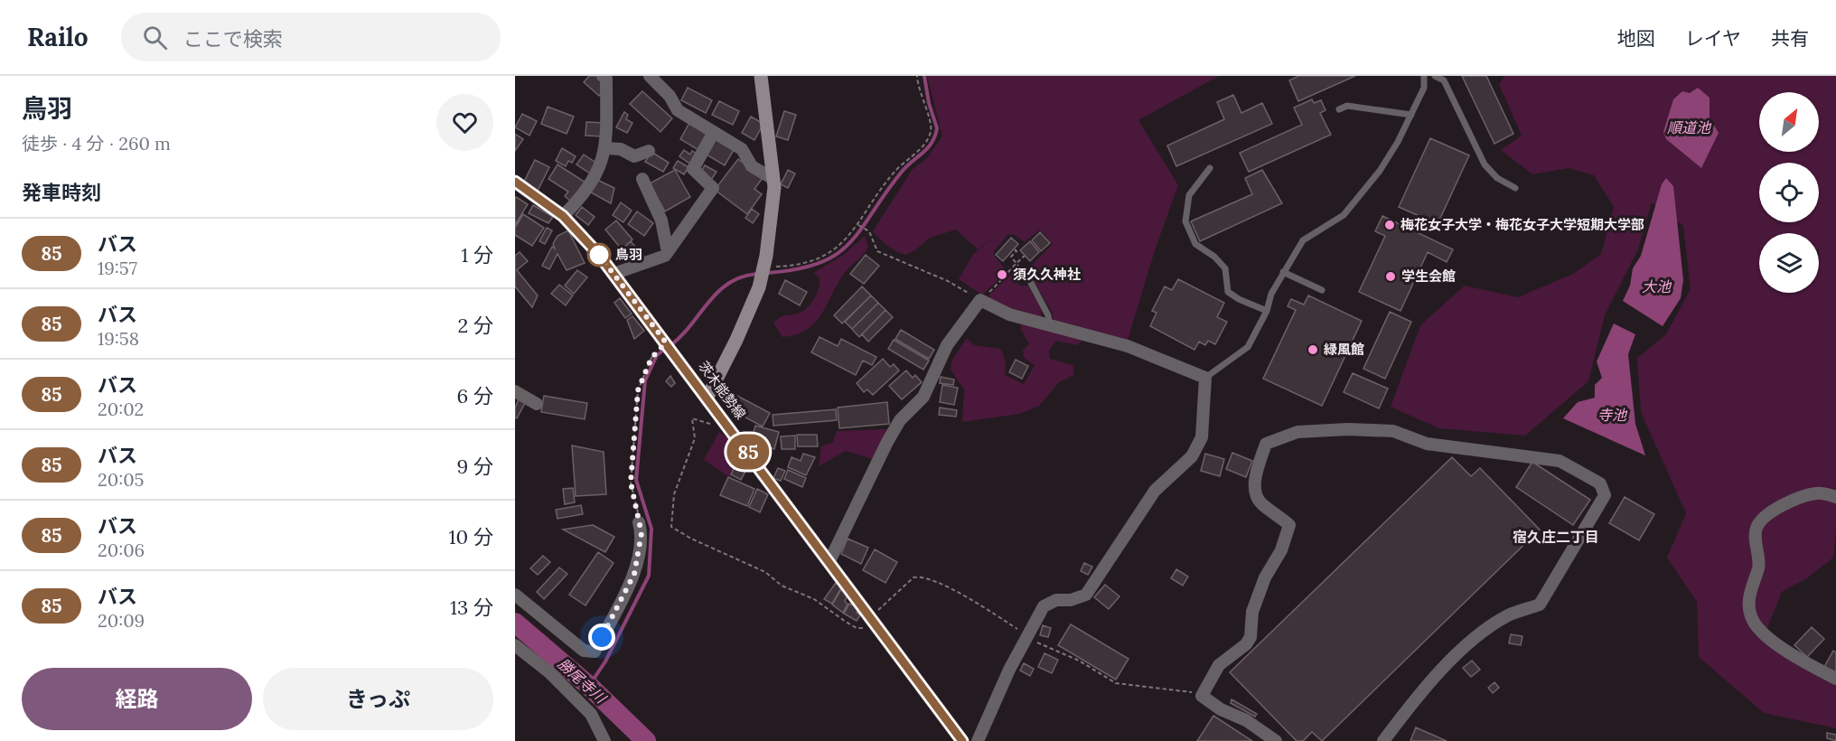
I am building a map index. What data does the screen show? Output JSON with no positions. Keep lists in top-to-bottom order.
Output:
{
  "streets": {
    "main road": ["茨木能勢線"]
  },
  "districts": ["宿久庄二丁目"],
  "water": [
    "順道池",
    "大池",
    "寺池",
    "勝尾寺川"
  ],
  "places": [
    "梅花女子大学・梅花女子大学短期大学部",
    "鳥羽",
    "須久久神社",
    "学生会館",
    "緑風館"
  ],
  "lines": ["bus line 85"],
  "north": "top right",
  "page": {
    "header": "Railo",
    "search": "ここで検索",
    "nav": ["地図", "レイヤ", "共有"],
    "heading": [
      ["鳥羽", "徒歩 · 4 分 · 260 m"],
      "発車時刻"
    ],
    "on_map": "85",
    "list": [
      {
        "mark": "85",
        "name": "バス",
        "note": "19:57",
        "value": "1 分"
      },
      {
        "mark": "85",
        "name": "バス",
        "note": "19:58",
        "value": "2 分"
      },
      {
        "mark": "85",
        "name": "バス",
        "note": "20:02",
        "value": "6 分"
      },
      {
        "mark": "85",
        "name": "バス",
        "note": "20:05",
        "value": "9 分"
      },
      {
        "mark": "85",
        "name": "バス",
        "note": "20:06",
        "value": "10 分"
      },
      {
        "mark": "85",
        "name": "バス",
        "note": "20:09",
        "value": "13 分"
      }
    ],
    "buttons": ["経路", "きっぷ"]
  }
}
